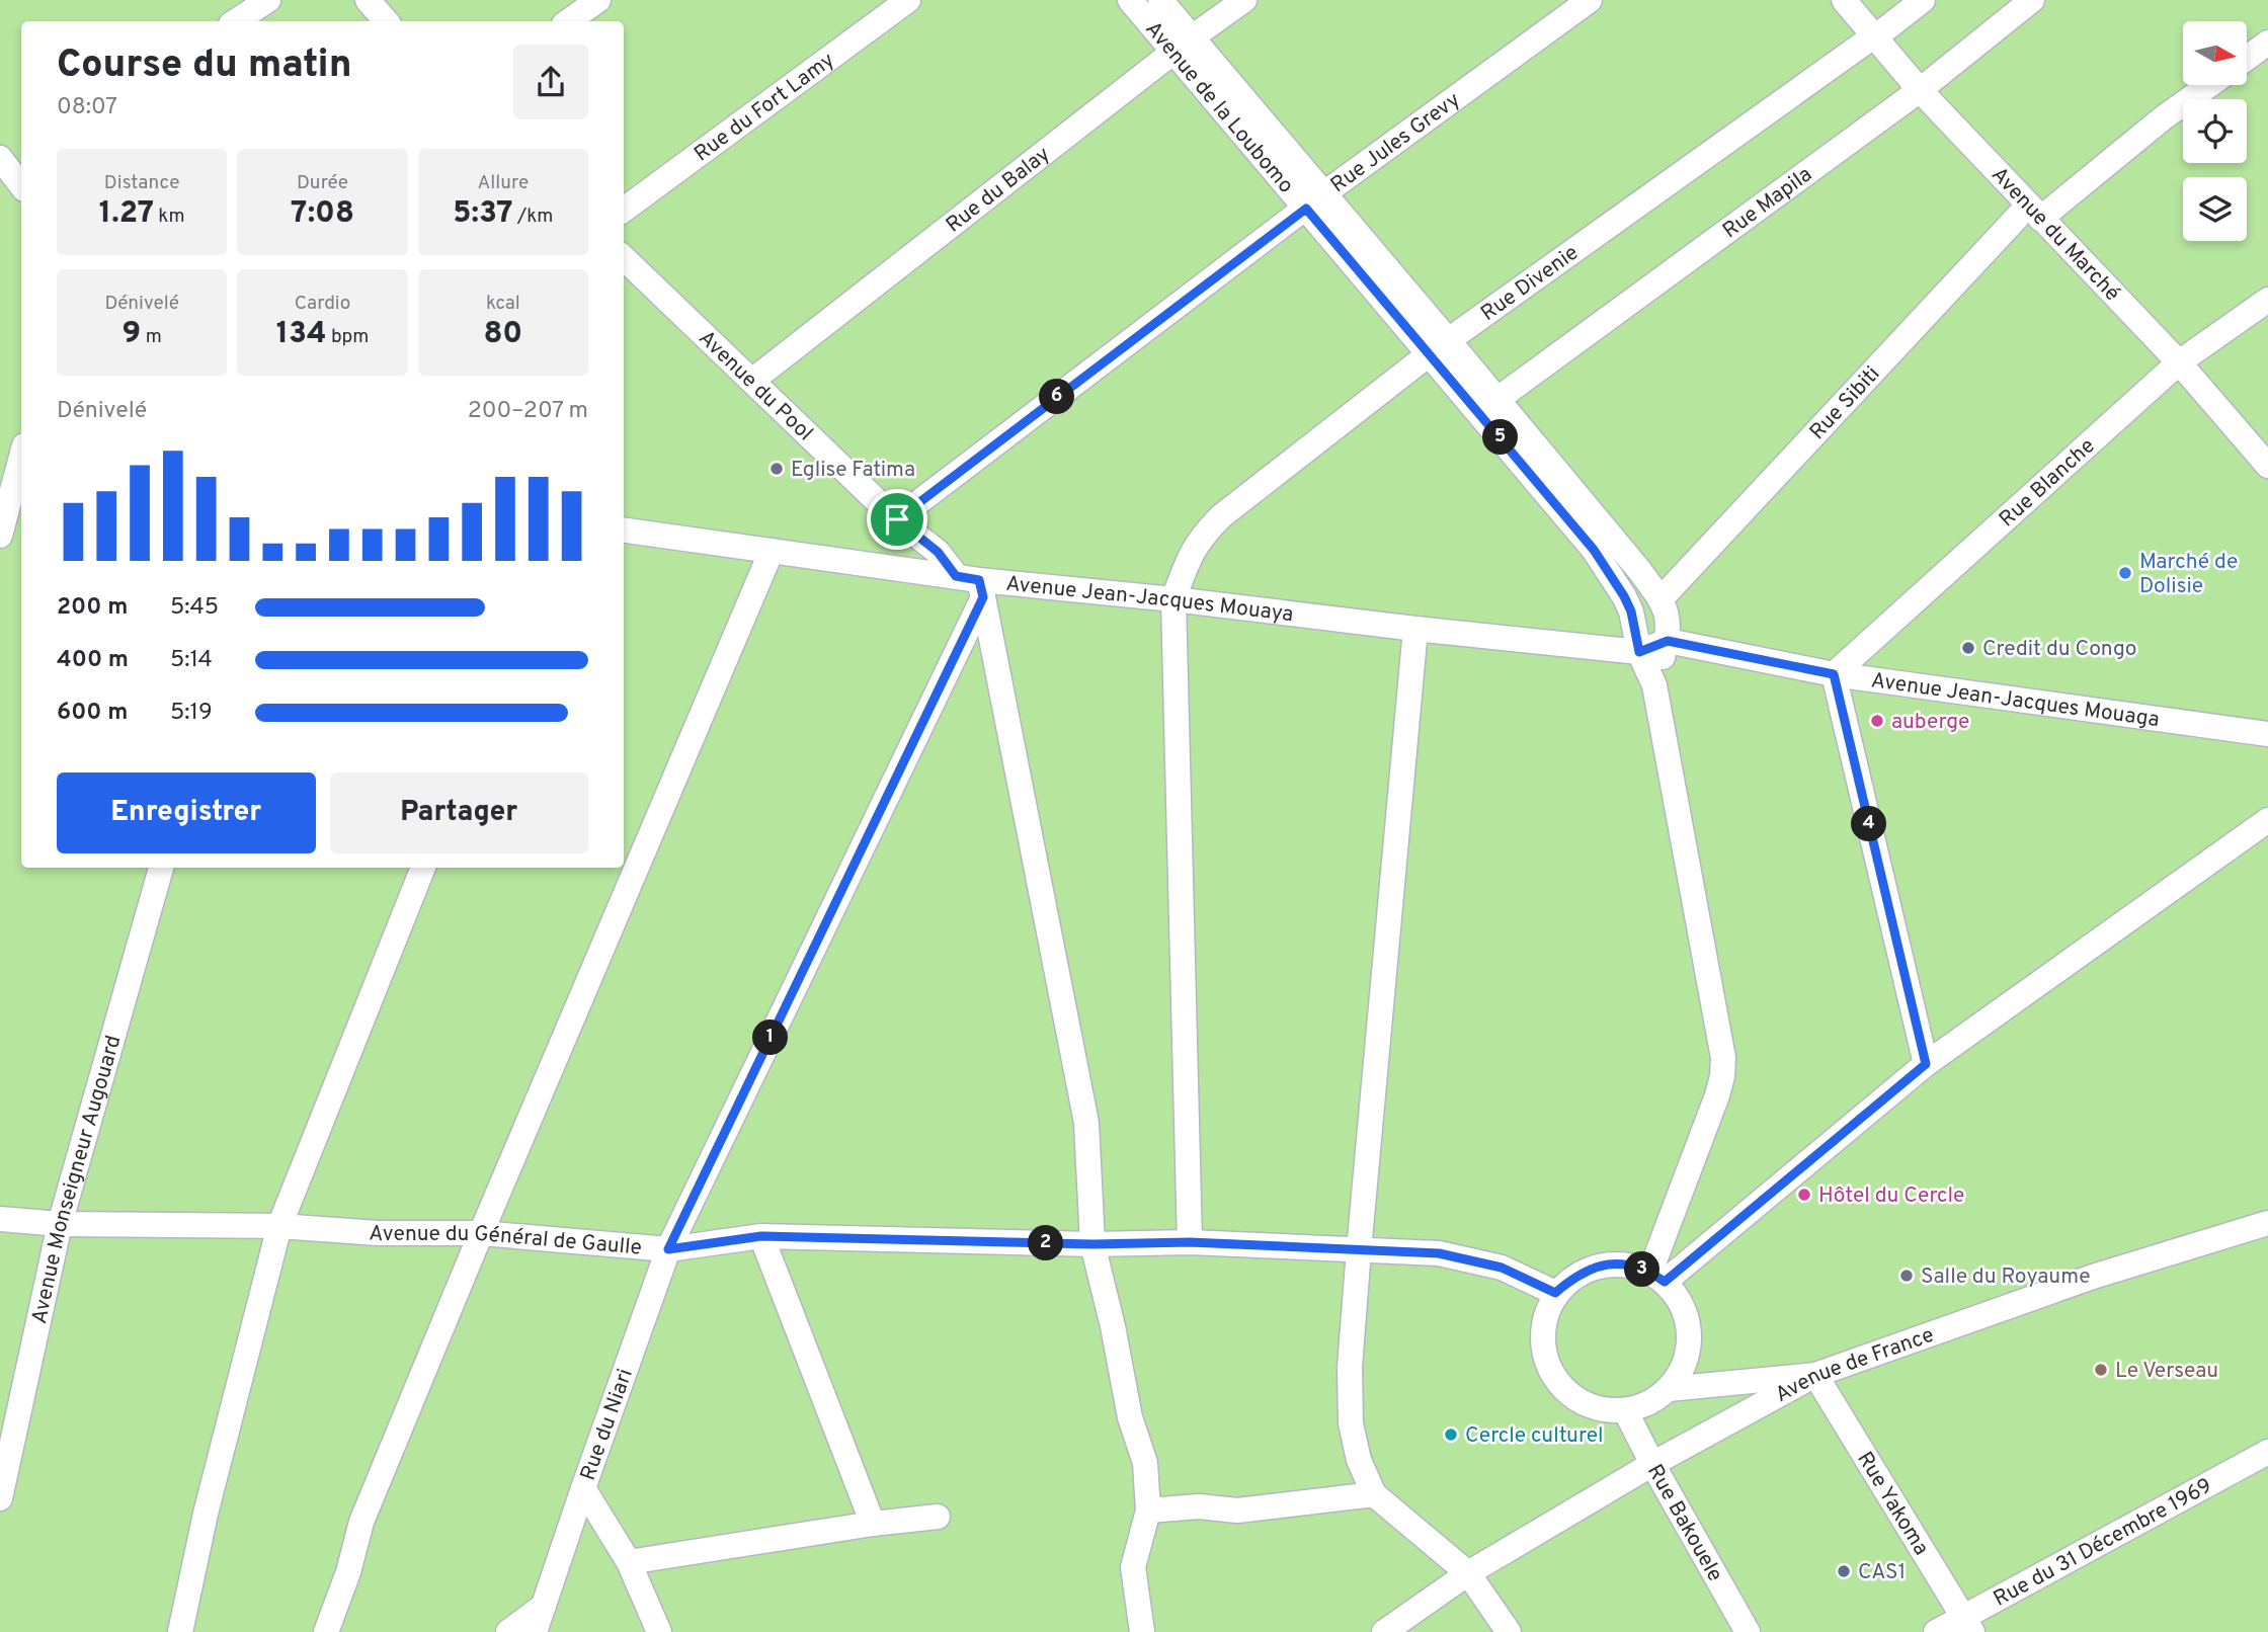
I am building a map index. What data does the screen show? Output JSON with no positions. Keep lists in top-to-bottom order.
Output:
{
  "streets": {
    "street": [
      "Rue du Fort Lamy",
      "Avenue de la Loubomo",
      "Rue Jules Grevy",
      "Rue du Balay",
      "Rue Mapila",
      "Avenue du Marché",
      "Rue Divenie",
      "Avenue du Pool",
      "Rue Sibiti",
      "Rue Blanche",
      "Avenue Jean-Jacques Mouaya",
      "Avenue Jean-Jacques Mouaga",
      "Avenue Monseigneur Augouard",
      "Avenue du Général de Gaulle",
      "Avenue de France",
      "Rue du Niari",
      "Rue Yakoma",
      "Rue Bakouele",
      "Rue du 31 Décembre 1969"
    ]
  },
  "crossings": [
    ["Avenue de la Loubomo", "Rue Jules Grevy"],
    ["Avenue de la Loubomo", "Rue du Balay"],
    ["Avenue de la Loubomo", "Rue Mapila"],
    ["Avenue de la Loubomo", "Rue Divenie"],
    ["Avenue de la Loubomo", "Rue Sibiti"],
    ["Avenue de la Loubomo", "Avenue Jean-Jacques Mouaya"],
    ["Avenue de la Loubomo", "Avenue Jean-Jacques Mouaga"],
    ["Rue Jules Grevy", "Avenue du Pool"],
    ["Rue du Balay", "Avenue du Pool"],
    ["Rue Mapila", "Avenue du Marché"],
    ["Avenue du Marché", "Rue Divenie"],
    ["Avenue du Marché", "Rue Sibiti"],
    ["Avenue du Marché", "Rue Blanche"],
    ["Rue Divenie", "Avenue Jean-Jacques Mouaya"],
    ["Avenue du Pool", "Avenue Jean-Jacques Mouaya"],
    ["Avenue du Pool", "Rue du Niari"],
    ["Rue Blanche", "Avenue Jean-Jacques Mouaga"],
    ["Avenue Jean-Jacques Mouaya", "Rue du Niari"],
    ["Avenue Monseigneur Augouard", "Avenue du Général de Gaulle"],
    ["Avenue du Général de Gaulle", "Rue du Niari"],
    ["Avenue du Général de Gaulle", "Rue Bakouele"],
    ["Avenue de France", "Rue Yakoma"],
    ["Avenue de France", "Rue Bakouele"],
    ["Rue Yakoma", "Rue du 31 Décembre 1969"]
  ],
  "places": [
    "Eglise Fatima",
    "Marché de Dolisie",
    "Credit du Congo",
    "auberge",
    "Hôtel du Cercle",
    "Salle du Royaume",
    "Le Verseau",
    "Cercle culturel",
    "CAS1"
  ],
  "north": "right",
  "page": {
    "heading": ["Course du matin", "08:07"],
    "stats": [
      ["Distance", "1.27 km"],
      ["Durée", "7:08"],
      ["Allure", "5:37 /km"],
      ["Dénivelé", "9 m"],
      ["Cardio", "134 bpm"],
      ["kcal", "80"]
    ],
    "pins": [
      "6",
      "5",
      "4",
      "1",
      "2",
      "3"
    ],
    "chart": ["Dénivelé", "200–207 m"],
    "list": [
      {
        "name": "200 m",
        "note": "5:45"
      },
      {
        "name": "400 m",
        "note": "5:14"
      },
      {
        "name": "600 m",
        "note": "5:19"
      }
    ],
    "buttons": ["Enregistrer", "Partager"]
  }
}
